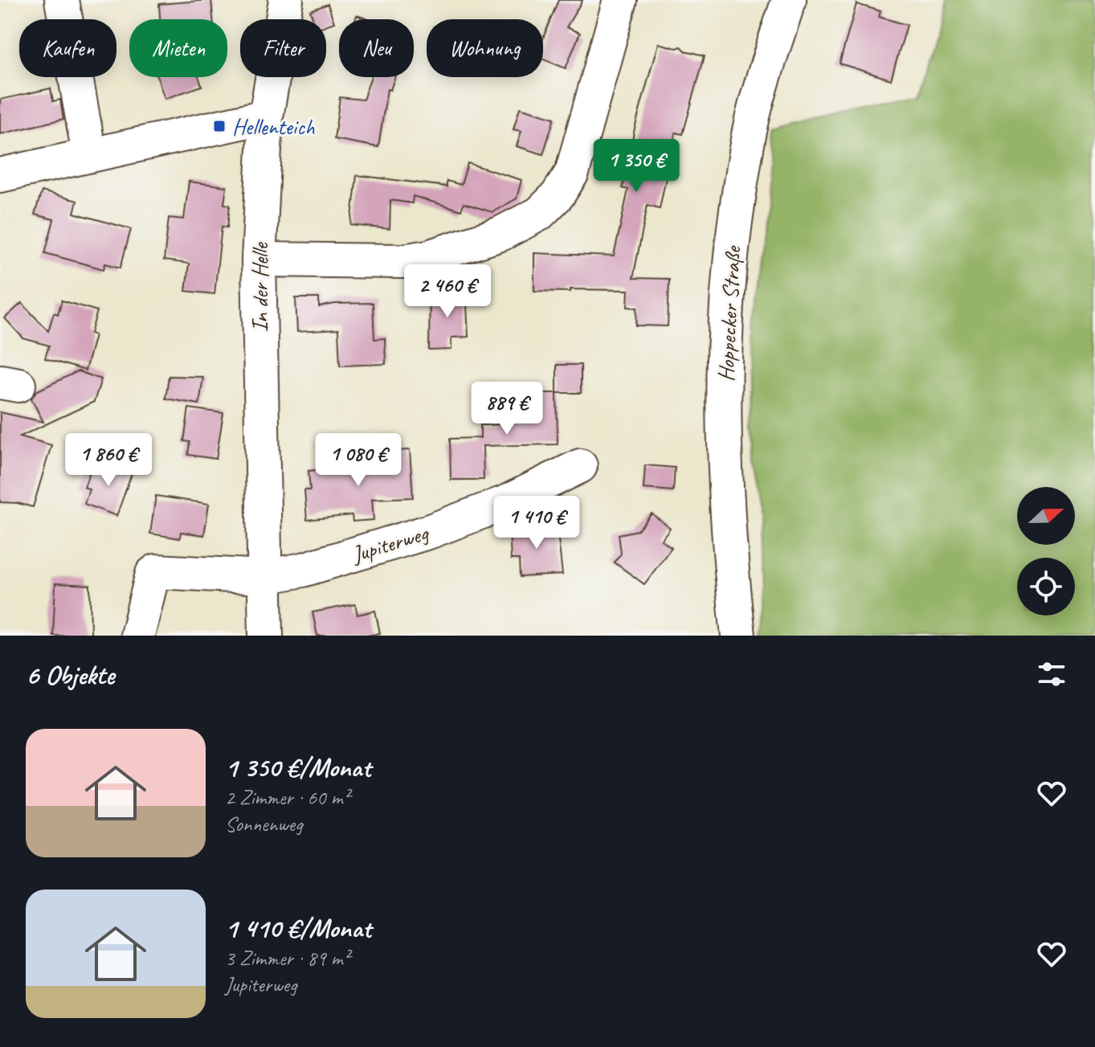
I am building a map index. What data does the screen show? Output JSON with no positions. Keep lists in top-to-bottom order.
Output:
{
  "streets": {
    "street": ["In der Helle", "Hoppecker Straße", "Jupiterweg"]
  },
  "crossings": [
    ["In der Helle", "Jupiterweg"]
  ],
  "places": {
    "transit": ["Hellenteich"]
  },
  "north": "right",
  "page": {
    "chip": [
      "Kaufen",
      "Mieten",
      "Filter",
      "Neu",
      "Wohnung"
    ],
    "price": [
      "1 350 €",
      "2 460 €",
      "889 €",
      "1 860 €",
      "1 080 €",
      "1 410 €"
    ],
    "heading": "6 Objekte",
    "list": [
      {
        "name": "1 350 €/Monat",
        "note": "2 Zimmer · 60 m² · Sonnenweg"
      },
      {
        "name": "1 410 €/Monat",
        "note": "3 Zimmer · 89 m² · Jupiterweg"
      }
    ]
  }
}
